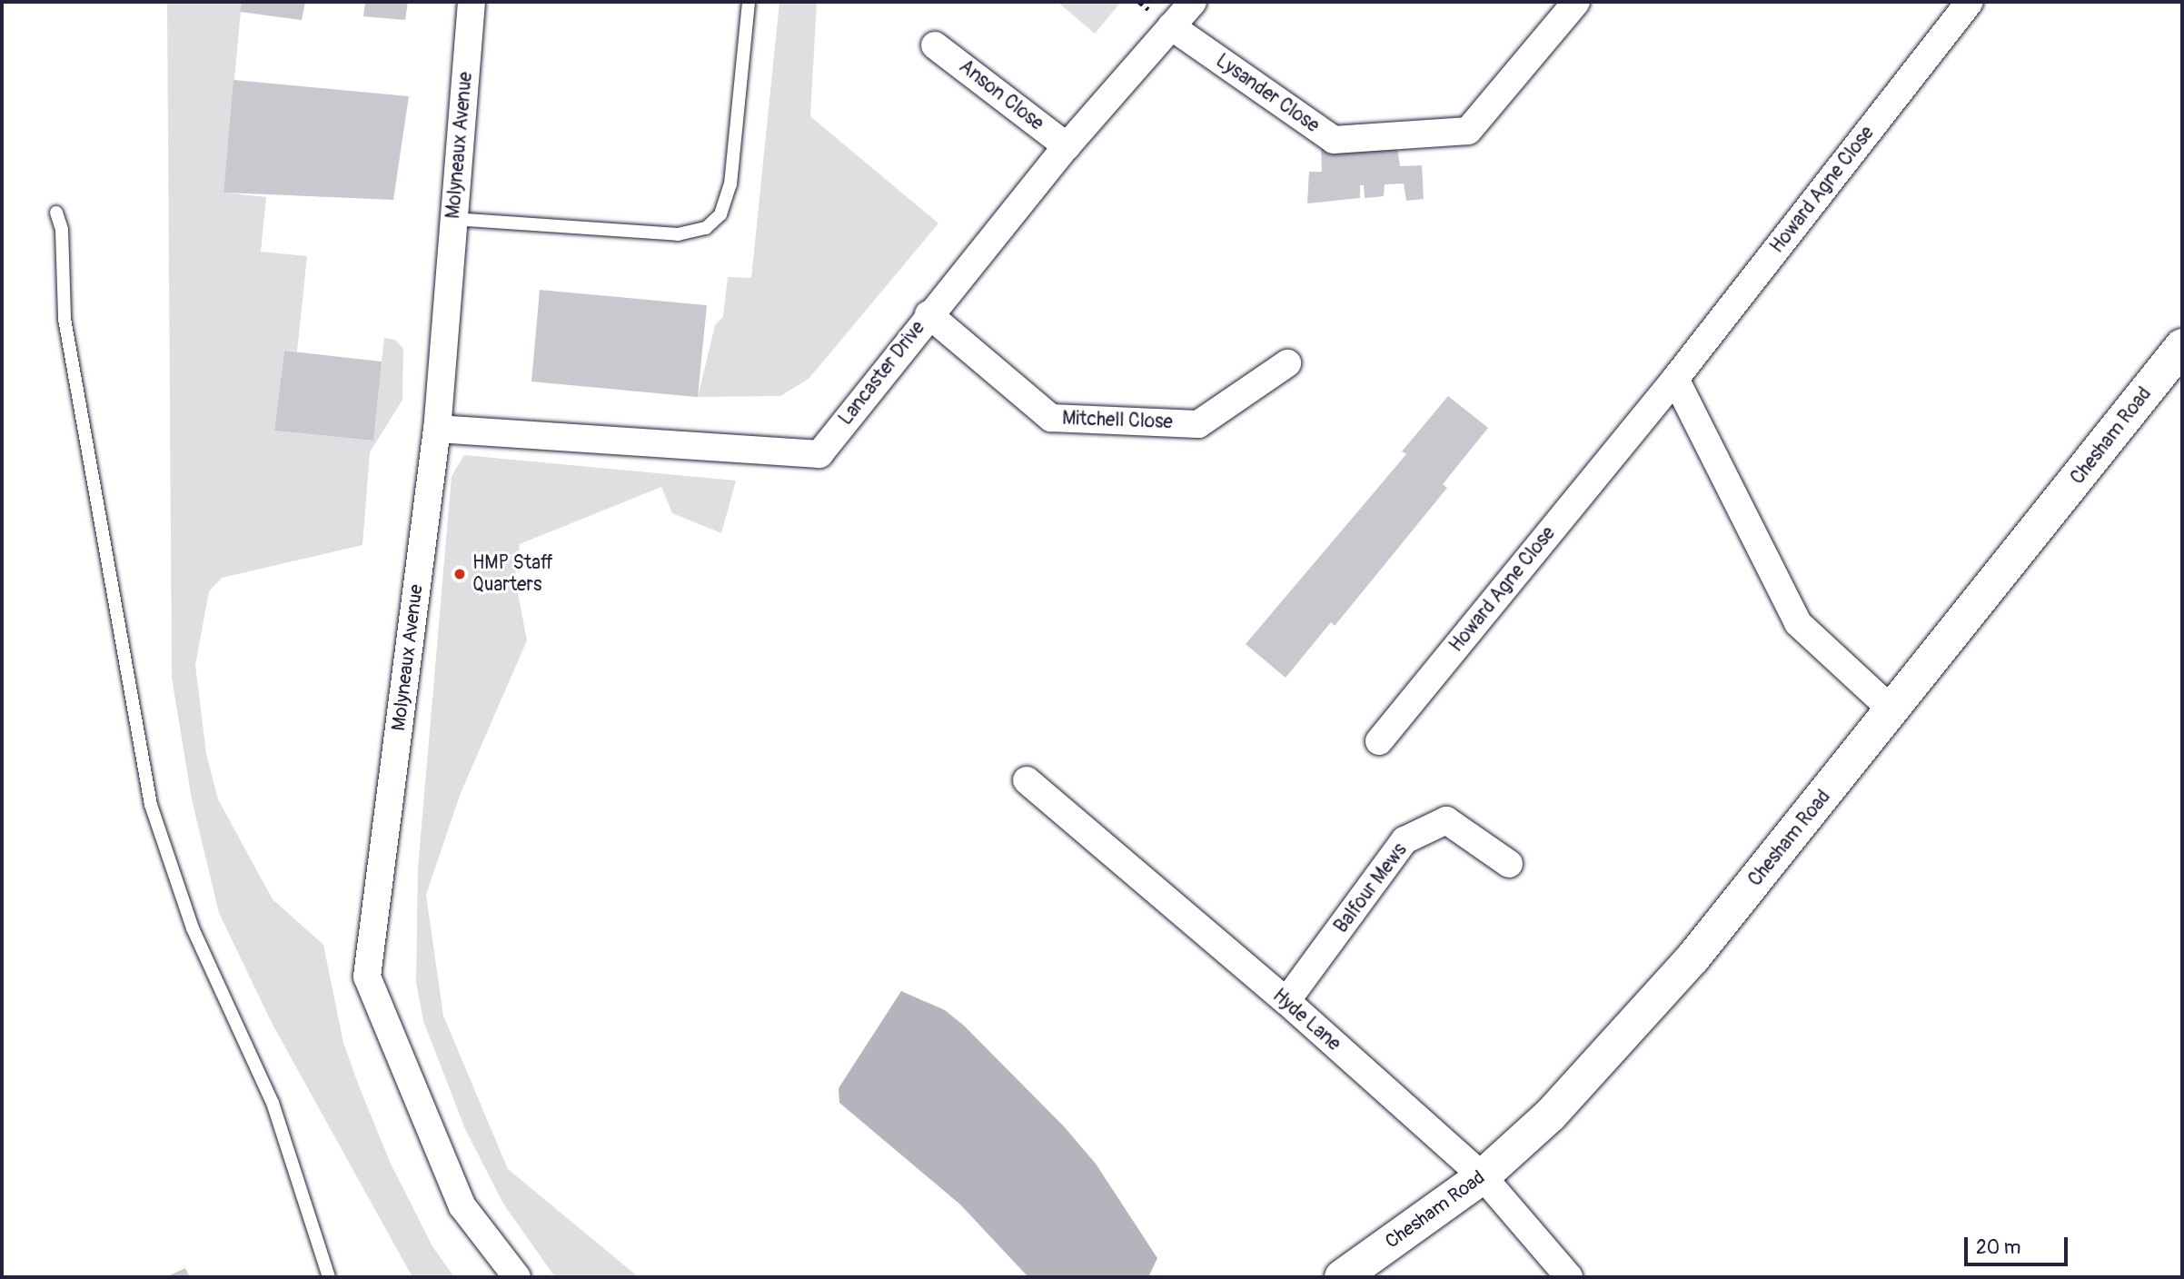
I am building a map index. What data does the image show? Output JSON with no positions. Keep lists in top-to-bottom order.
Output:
{
  "streets": {
    "main road": ["Chesham Road"],
    "street": [
      "Lysander Close",
      "Anson Close",
      "Molyneaux Avenue",
      "Howard Agne Close",
      "Lancaster Drive",
      "Mitchell Close",
      "Balfour Mews",
      "Hyde Lane"
    ]
  },
  "crossings": [
    ["Lysander Close", "Lancaster Drive"],
    ["Anson Close", "Lancaster Drive"],
    ["Molyneaux Avenue", "Lancaster Drive"],
    ["Lancaster Drive", "Mitchell Close"],
    ["Chesham Road", "Hyde Lane"],
    ["Balfour Mews", "Hyde Lane"]
  ],
  "places": ["HMP Staff Quarters"],
  "scale_bar": "20 m"
}
